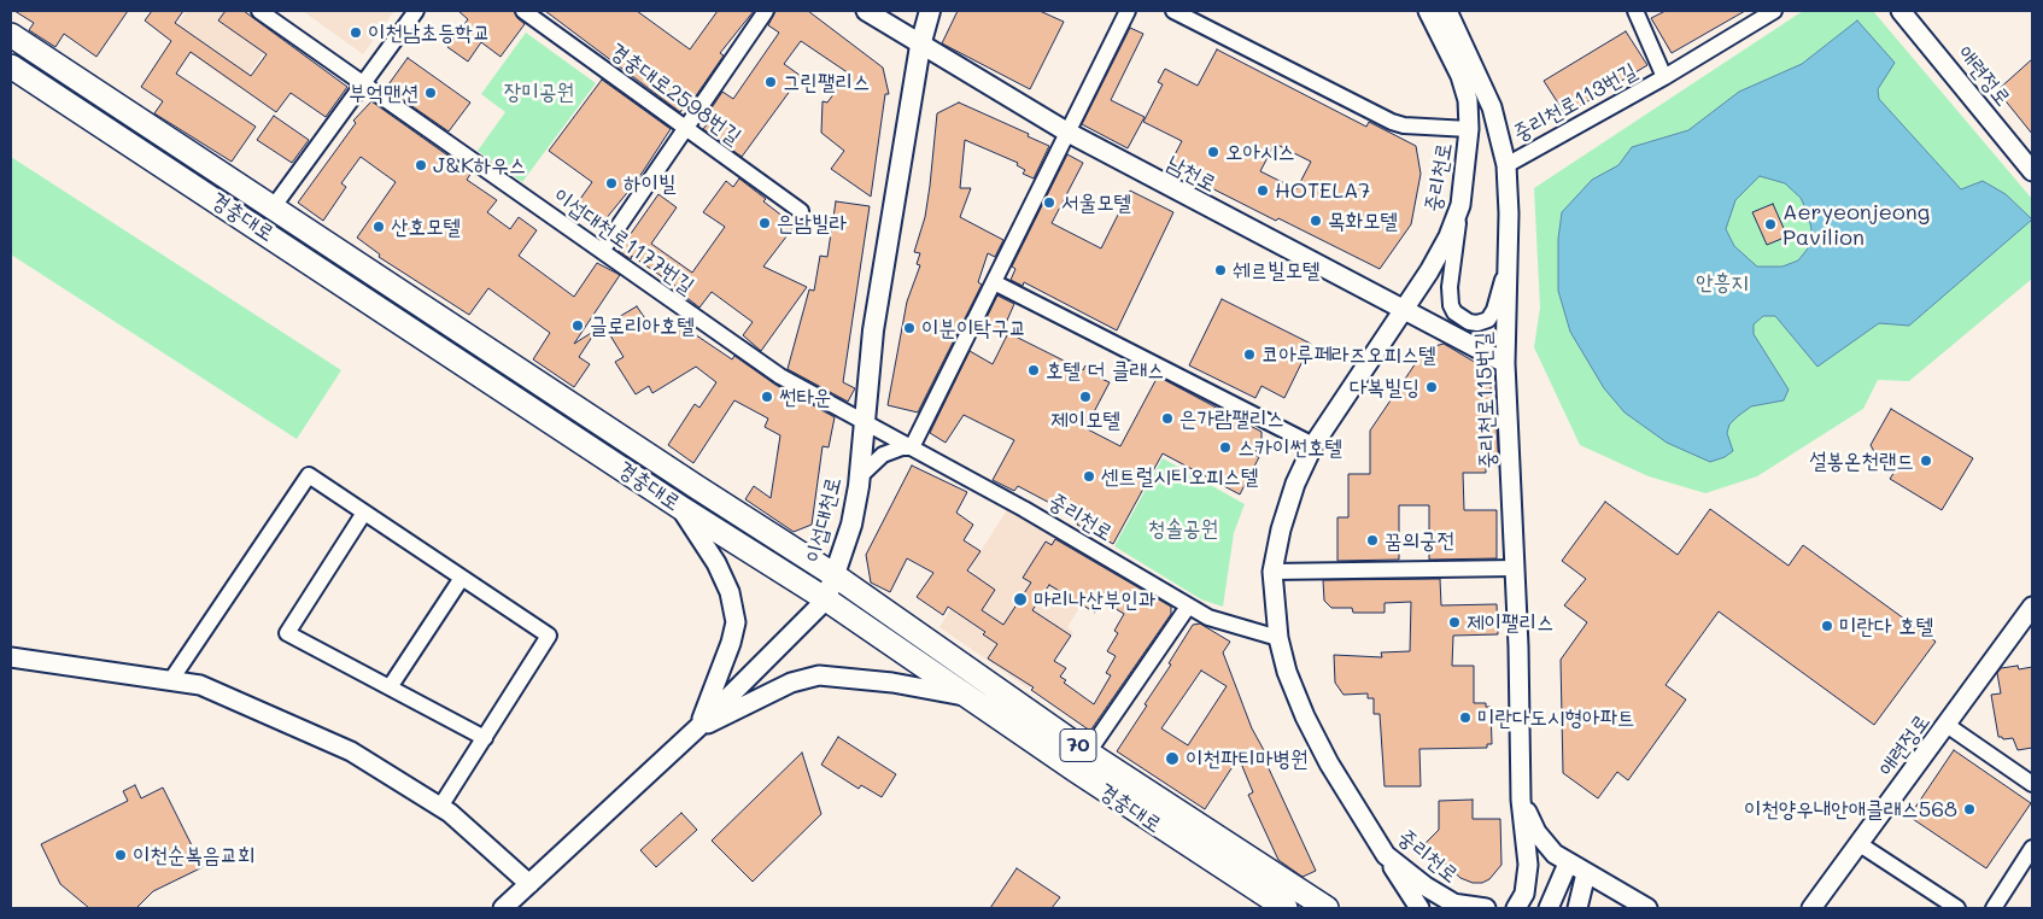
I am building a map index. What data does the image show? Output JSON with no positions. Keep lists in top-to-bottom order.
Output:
{
  "streets": {
    "main road": ["경충대로", "이섭대천로", "70"],
    "street": [
      "애련정로",
      "경충대로2598번길",
      "중리천로113번길",
      "남천로",
      "중리천로",
      "이섭대천로1177번길",
      "중리천로115번길"
    ]
  },
  "crossings": [
    ["중리천로113번길", "중리천로115번길"],
    ["남천로", "중리천로"],
    ["남천로", "중리천로115번길"],
    ["남천로", "이섭대천로"],
    ["중리천로", "이섭대천로1177번길"],
    ["중리천로", "이섭대천로"],
    ["경충대로", "이섭대천로"],
    ["이섭대천로1177번길", "이섭대천로"]
  ],
  "parks": ["장미공원", "안흥지", "청솔공원"],
  "places": [
    "이천남초등학교",
    "그린팰리스",
    "부억맨션",
    "오아시스",
    "J&K하우스",
    "하이빌",
    "HOTELA7",
    "서울모텔",
    "목화모텔",
    "은남빌라",
    "Aeryeonjeong Pavilion",
    "산호모텔",
    "쉐르빌모텔",
    "글로리아호텔",
    "이분이탁구교",
    "코아루페라즈오피스텔",
    "호텔 더 클래스",
    "다복빌딩",
    "썬타운",
    "제이모텔",
    "은가람팰리스",
    "스카이썬호텔",
    "설봉온천랜드",
    "센트럴시티오피스텔",
    "꿈의궁전",
    "마리나산부인과",
    "제이팰리스",
    "미란다 호텔",
    "미란다도시형아파트",
    "이천파티마병원",
    "이천양우내안애클래스568",
    "이천순복음교회"
  ]
}
